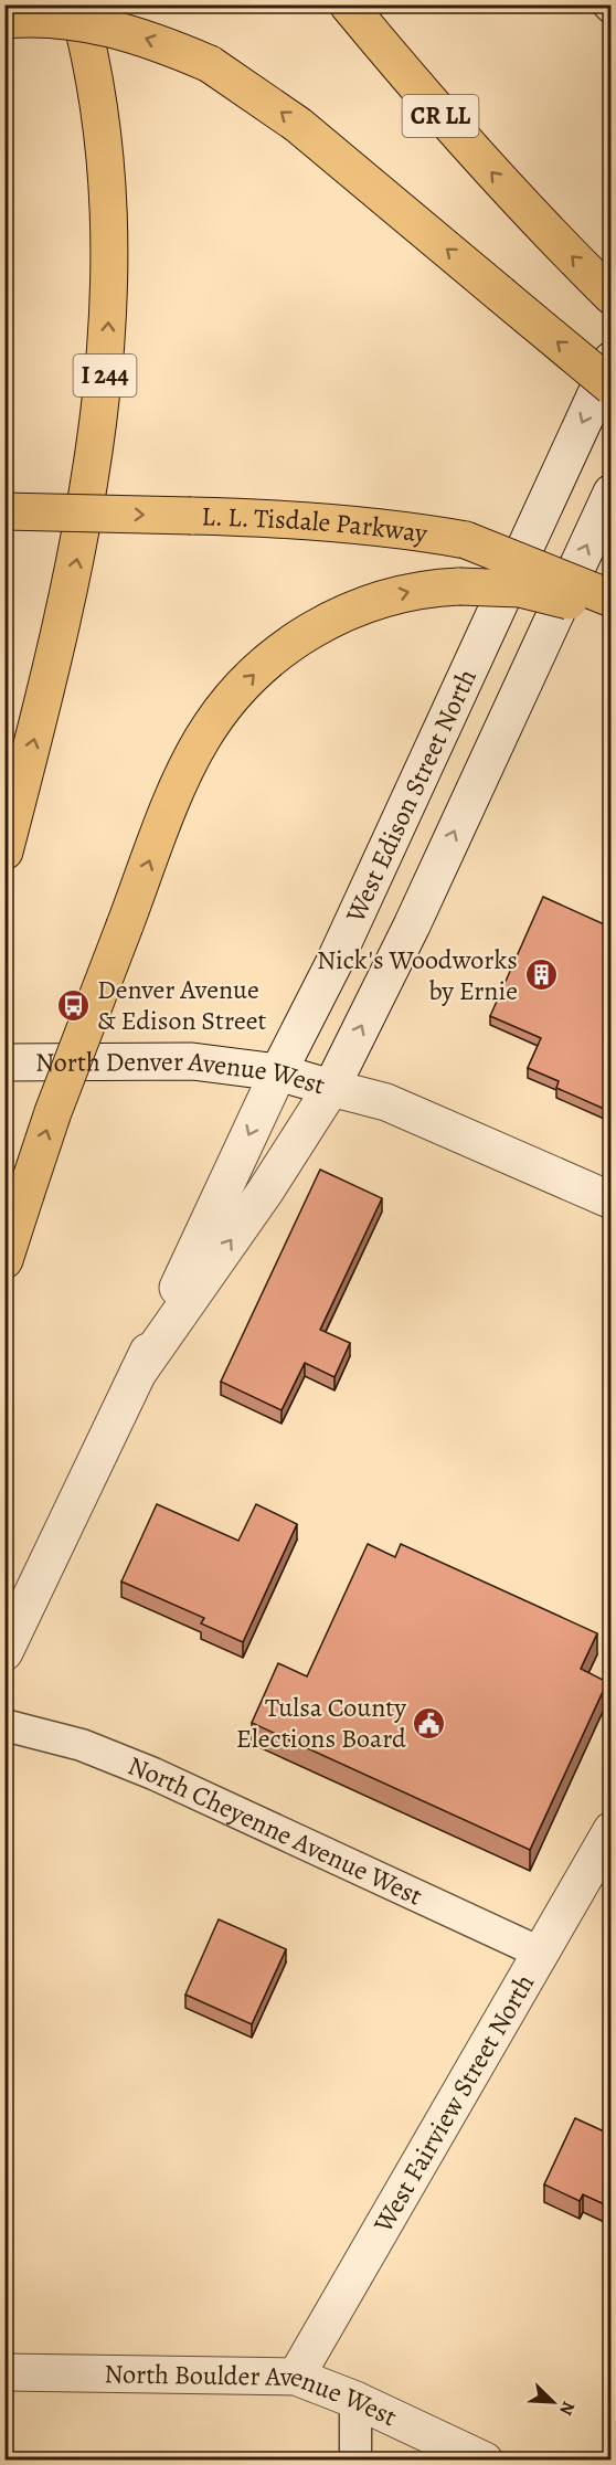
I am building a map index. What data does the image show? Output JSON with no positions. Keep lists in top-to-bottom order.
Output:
{
  "streets": {
    "highway": ["CR LL", "I 244", "L. L. Tisdale Parkway"],
    "street": [
      "West Edison Street North",
      "North Denver Avenue West",
      "North Cheyenne Avenue West",
      "West Fairview Street North",
      "North Boulder Avenue West"
    ]
  },
  "crossings": [
    ["West Edison Street North", "North Denver Avenue West"],
    ["North Cheyenne Avenue West", "West Fairview Street North"],
    ["West Fairview Street North", "North Boulder Avenue West"]
  ],
  "one_way": ["L. L. Tisdale Parkway"],
  "places": {
    "building": ["Nick's Woodworks by Ernie"],
    "bus stop": ["Denver Avenue & Edison Street"],
    "public building": ["Tulsa County Elections Board"]
  },
  "north": "bottom right"
}
